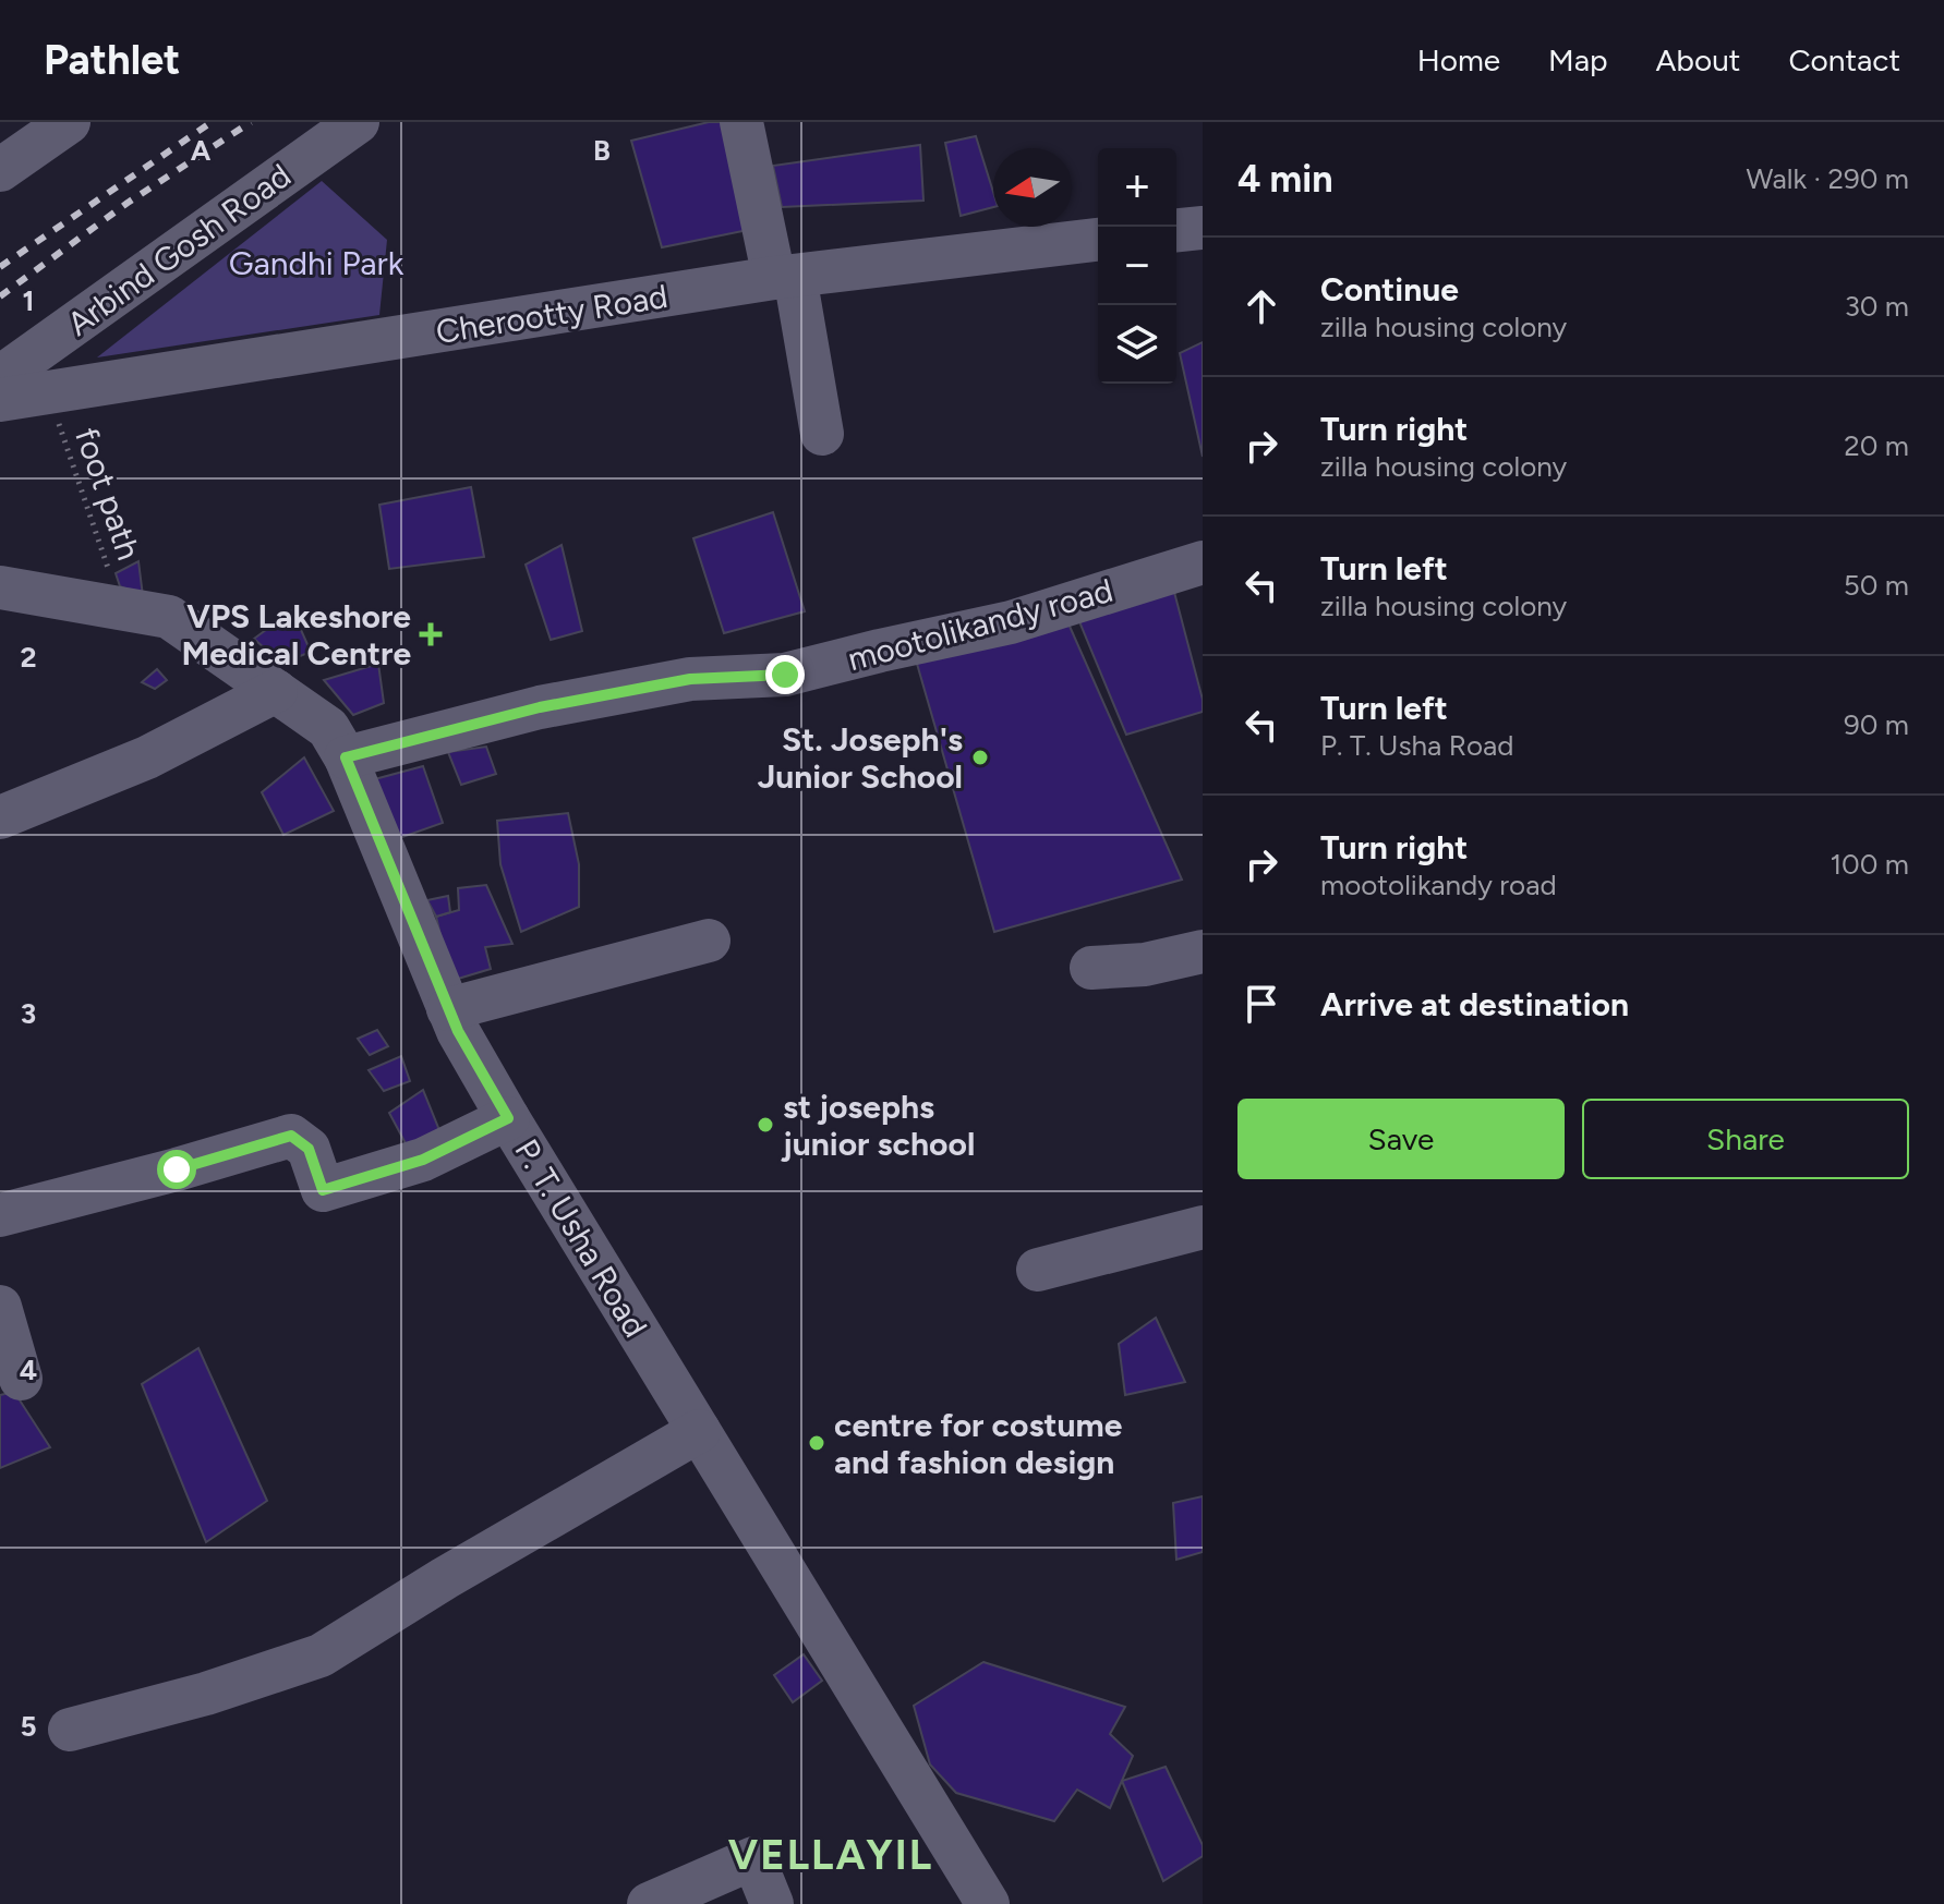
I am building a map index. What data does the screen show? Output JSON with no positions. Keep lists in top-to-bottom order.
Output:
{
  "streets": {
    "street": [
      "Arbind Gosh Road",
      "Cherootty Road",
      "mootolikandy road",
      "P. T. Usha Road"
    ],
    "path": ["foot path"]
  },
  "crossings": [
    ["Cherootty Road", "foot path"],
    ["foot path", "P. T. Usha Road"],
    ["mootolikandy road", "P. T. Usha Road"]
  ],
  "districts": ["VELLAYIL"],
  "parks": ["Gandhi Park"],
  "places": {
    "health": ["VPS Lakeshore Medical Centre"],
    "other": ["St. Joseph's Junior School", "st josephs junior school", "centre for costume and fashion design"]
  },
  "north": "left",
  "page": {
    "header": "Pathlet",
    "nav": [
      "Home",
      "Map",
      "About",
      "Contact"
    ],
    "heading": ["4 min", "Walk · 290 m"],
    "map_buttons": ["+", "−"],
    "list": [
      ["Continue", "zilla housing colony", "30 m"],
      ["Turn right", "zilla housing colony", "20 m"],
      ["Turn left", "zilla housing colony", "50 m"],
      ["Turn left", "P. T. Usha Road", "90 m"],
      ["Turn right", "mootolikandy road", "100 m"],
      "Arrive at destination"
    ],
    "buttons": ["Save", "Share"]
  },
  "grid": {
    "columns": ["A", "B"],
    "rows": [
      "1",
      "2",
      "3",
      "4",
      "5"
    ]
  }
}
